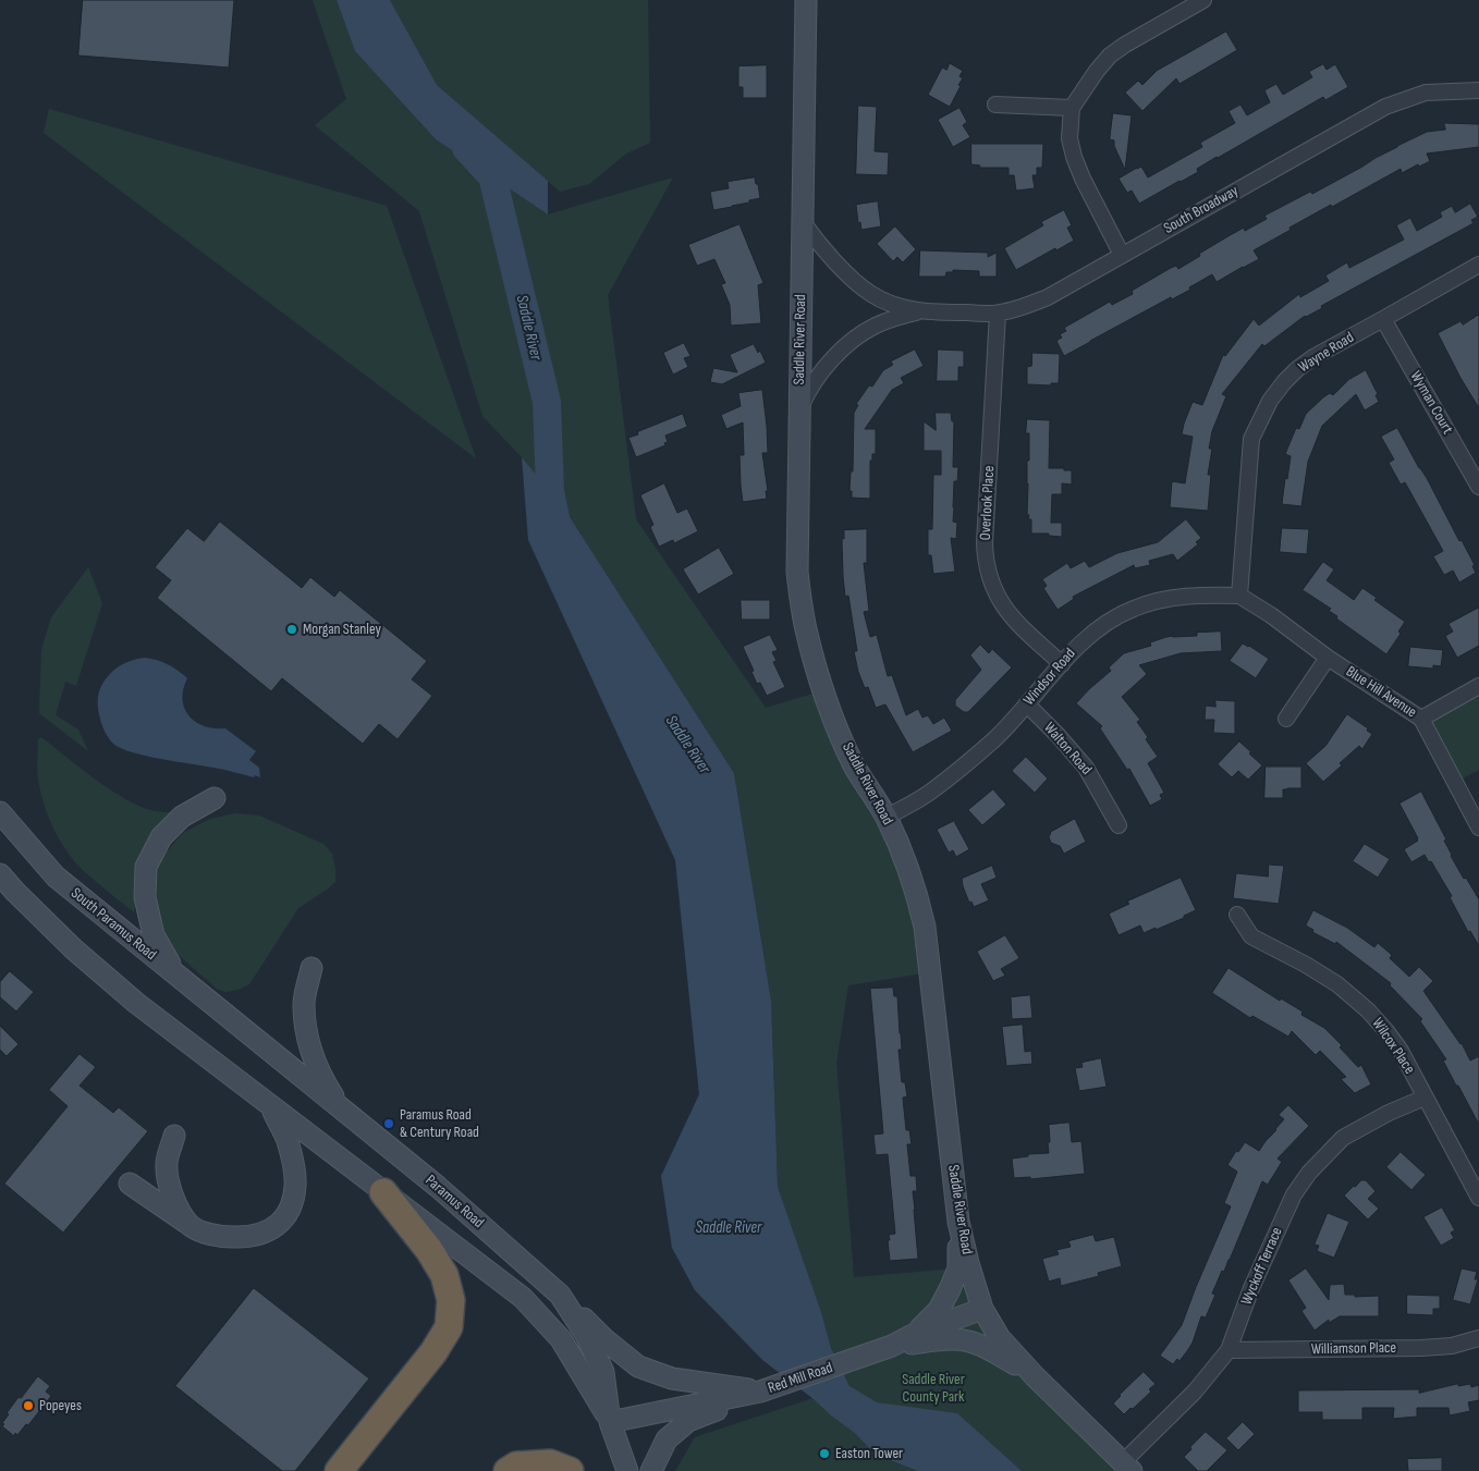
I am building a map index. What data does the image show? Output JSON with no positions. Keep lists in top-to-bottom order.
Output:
{
  "streets": {
    "main road": [
      "Saddle River Road",
      "South Paramus Road",
      "Paramus Road",
      "Red Mill Road"
    ],
    "street": [
      "South Broadway",
      "Wayne Road",
      "Wyman Court",
      "Overlook Place",
      "Windsor Road",
      "Blue Hill Avenue",
      "Walton Road",
      "Wilcox Place",
      "Wyckoff Terrace",
      "Williamson Place"
    ]
  },
  "crossings": [
    ["South Broadway", "Saddle River Road"],
    ["South Broadway", "Overlook Place"],
    ["Saddle River Road", "Windsor Road"],
    ["Saddle River Road", "Wyckoff Terrace"],
    ["Saddle River Road", "Red Mill Road"],
    ["Wayne Road", "Wyman Court"],
    ["Wayne Road", "Windsor Road"],
    ["Wayne Road", "Blue Hill Avenue"],
    ["Overlook Place", "Windsor Road"],
    ["Windsor Road", "Blue Hill Avenue"],
    ["Windsor Road", "Walton Road"],
    ["South Paramus Road", "Paramus Road"],
    ["Wilcox Place", "Wyckoff Terrace"],
    ["Paramus Road", "Red Mill Road"],
    ["Wyckoff Terrace", "Williamson Place"]
  ],
  "water": ["Saddle River"],
  "parks": ["Saddle River County Park"],
  "places": [
    "Morgan Stanley",
    "Paramus Road & Century Road",
    "Popeyes",
    "Easton Tower"
  ]
}
